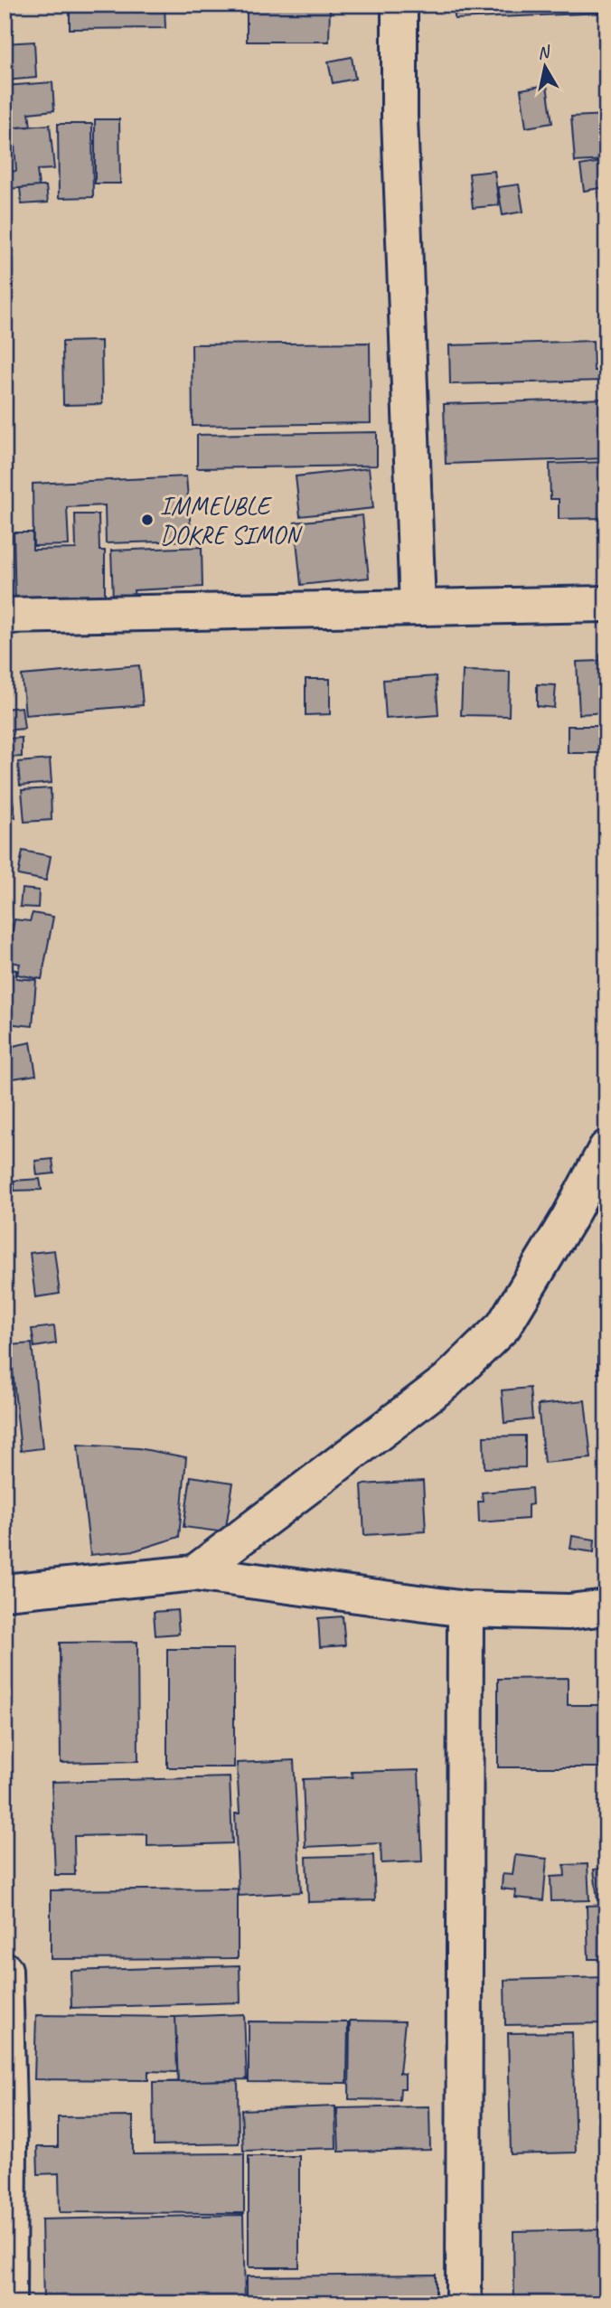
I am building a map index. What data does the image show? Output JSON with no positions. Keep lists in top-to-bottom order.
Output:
{
  "places": ["IMMEUBLE DOKRE SIMON"],
  "north": "top"
}
